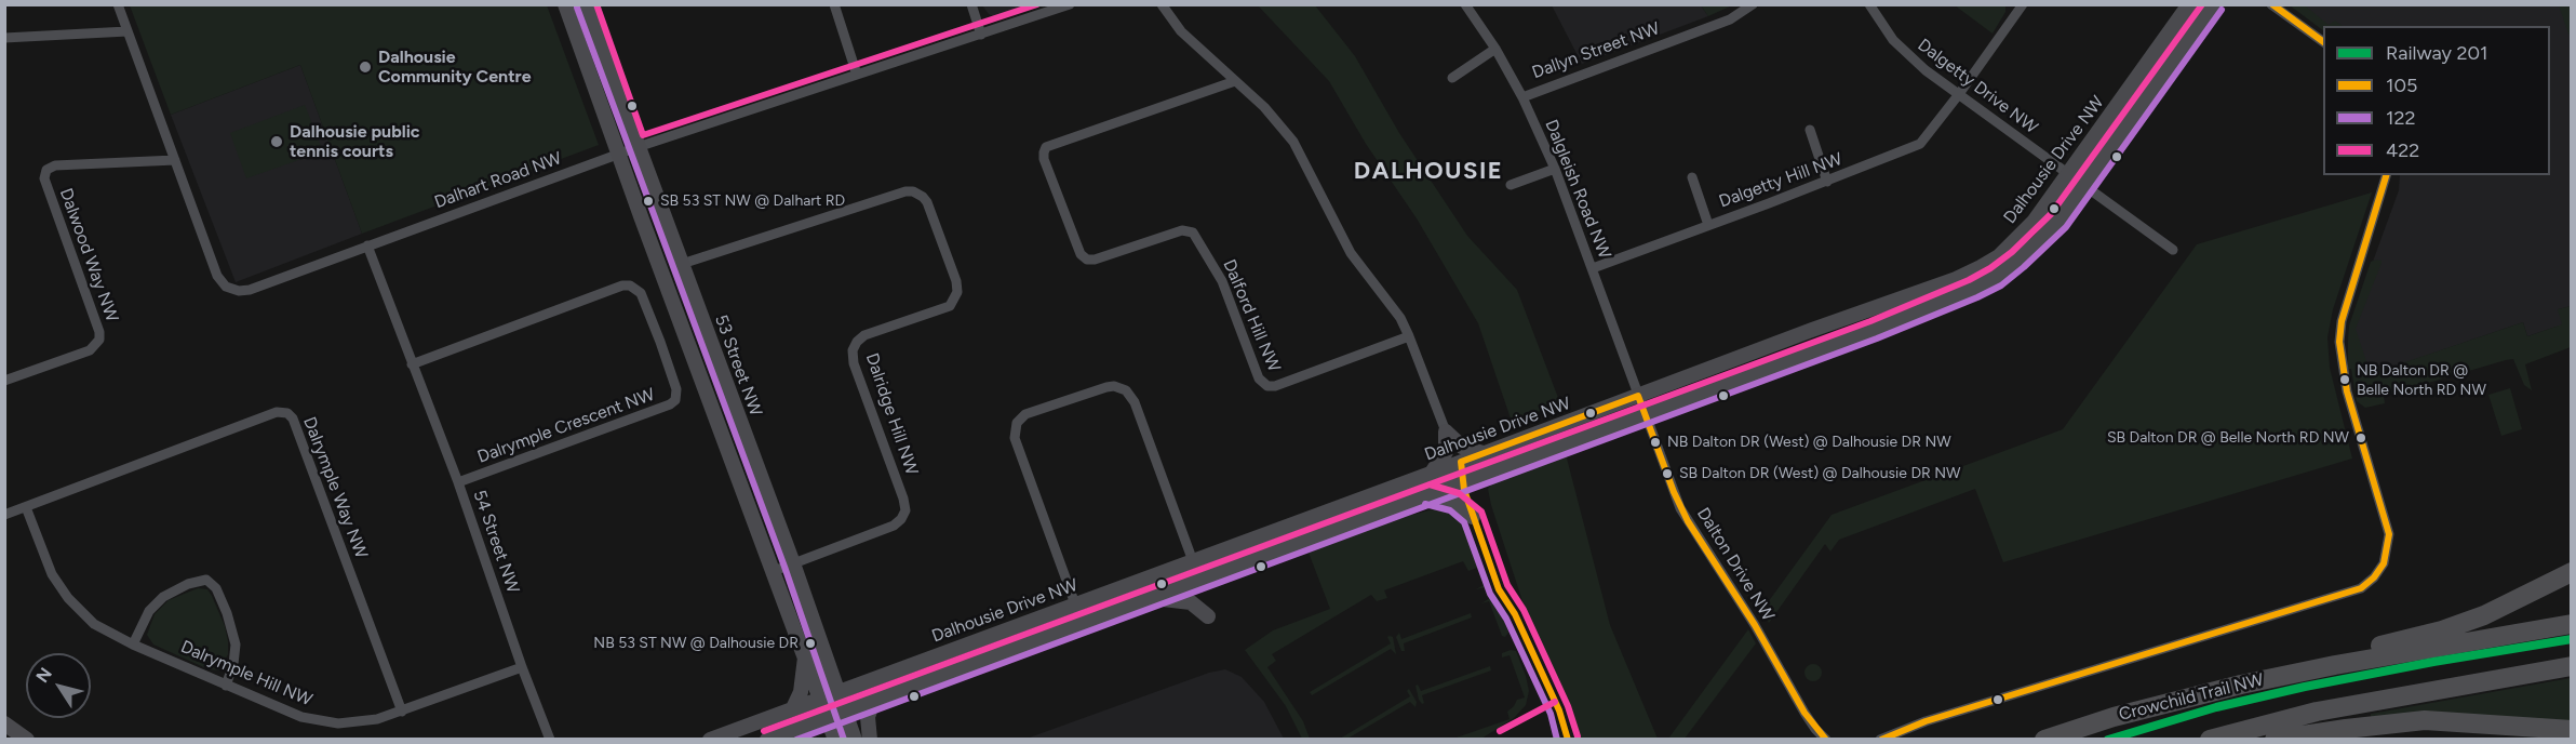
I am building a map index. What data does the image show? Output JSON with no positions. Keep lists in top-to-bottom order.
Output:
{
  "streets": {
    "highway": ["Crowchild Trail NW"],
    "street": [
      "Dallyn Street NW",
      "Dalgetty Drive NW",
      "Dalhousie Drive NW",
      "Dalhart Road NW",
      "Dalgetty Hill NW",
      "Dalgleish Road NW",
      "Dalwood Way NW",
      "Dalford Hill NW",
      "53 Street NW",
      "Dalridge Hill NW",
      "Dalrymple Crescent NW",
      "Dalrymple Way NW",
      "54 Street NW",
      "Dalton Drive NW",
      "Dalrymple Hill NW"
    ]
  },
  "crossings": [
    ["Dallyn Street NW", "Dalgleish Road NW"],
    ["Dalgetty Drive NW", "Dalhousie Drive NW"],
    ["Dalgetty Drive NW", "Dalgetty Hill NW"],
    ["Dalhousie Drive NW", "Dalgleish Road NW"],
    ["Dalhousie Drive NW", "53 Street NW"],
    ["Dalhousie Drive NW", "Dalton Drive NW"],
    ["Dalhart Road NW", "Dalwood Way NW"],
    ["Dalhart Road NW", "53 Street NW"],
    ["Dalhart Road NW", "54 Street NW"],
    ["Dalgetty Hill NW", "Dalgleish Road NW"],
    ["Dalgleish Road NW", "Dalton Drive NW"],
    ["53 Street NW", "Dalridge Hill NW"],
    ["Dalrymple Crescent NW", "54 Street NW"],
    ["Dalrymple Way NW", "Dalrymple Hill NW"],
    ["54 Street NW", "Dalrymple Hill NW"]
  ],
  "districts": ["DALHOUSIE"],
  "places": [
    "Dalhousie Community Centre",
    "Dalhousie public tennis courts",
    "SB 53 ST NW @ Dalhart RD",
    "NB Dalton DR @ Belle North RD NW",
    "SB Dalton DR @ Belle North RD NW",
    "NB Dalton DR (West) @ Dalhousie DR NW",
    "SB Dalton DR (West) @ Dalhousie DR NW",
    "NB 53 ST NW @ Dalhousie DR"
  ],
  "lines": [
    "transit line 105",
    "transit line 422",
    "transit line 122",
    "rail line 201"
  ],
  "legend": [
    "Railway 201",
    "105",
    "122",
    "422"
  ],
  "north": "top left"
}
